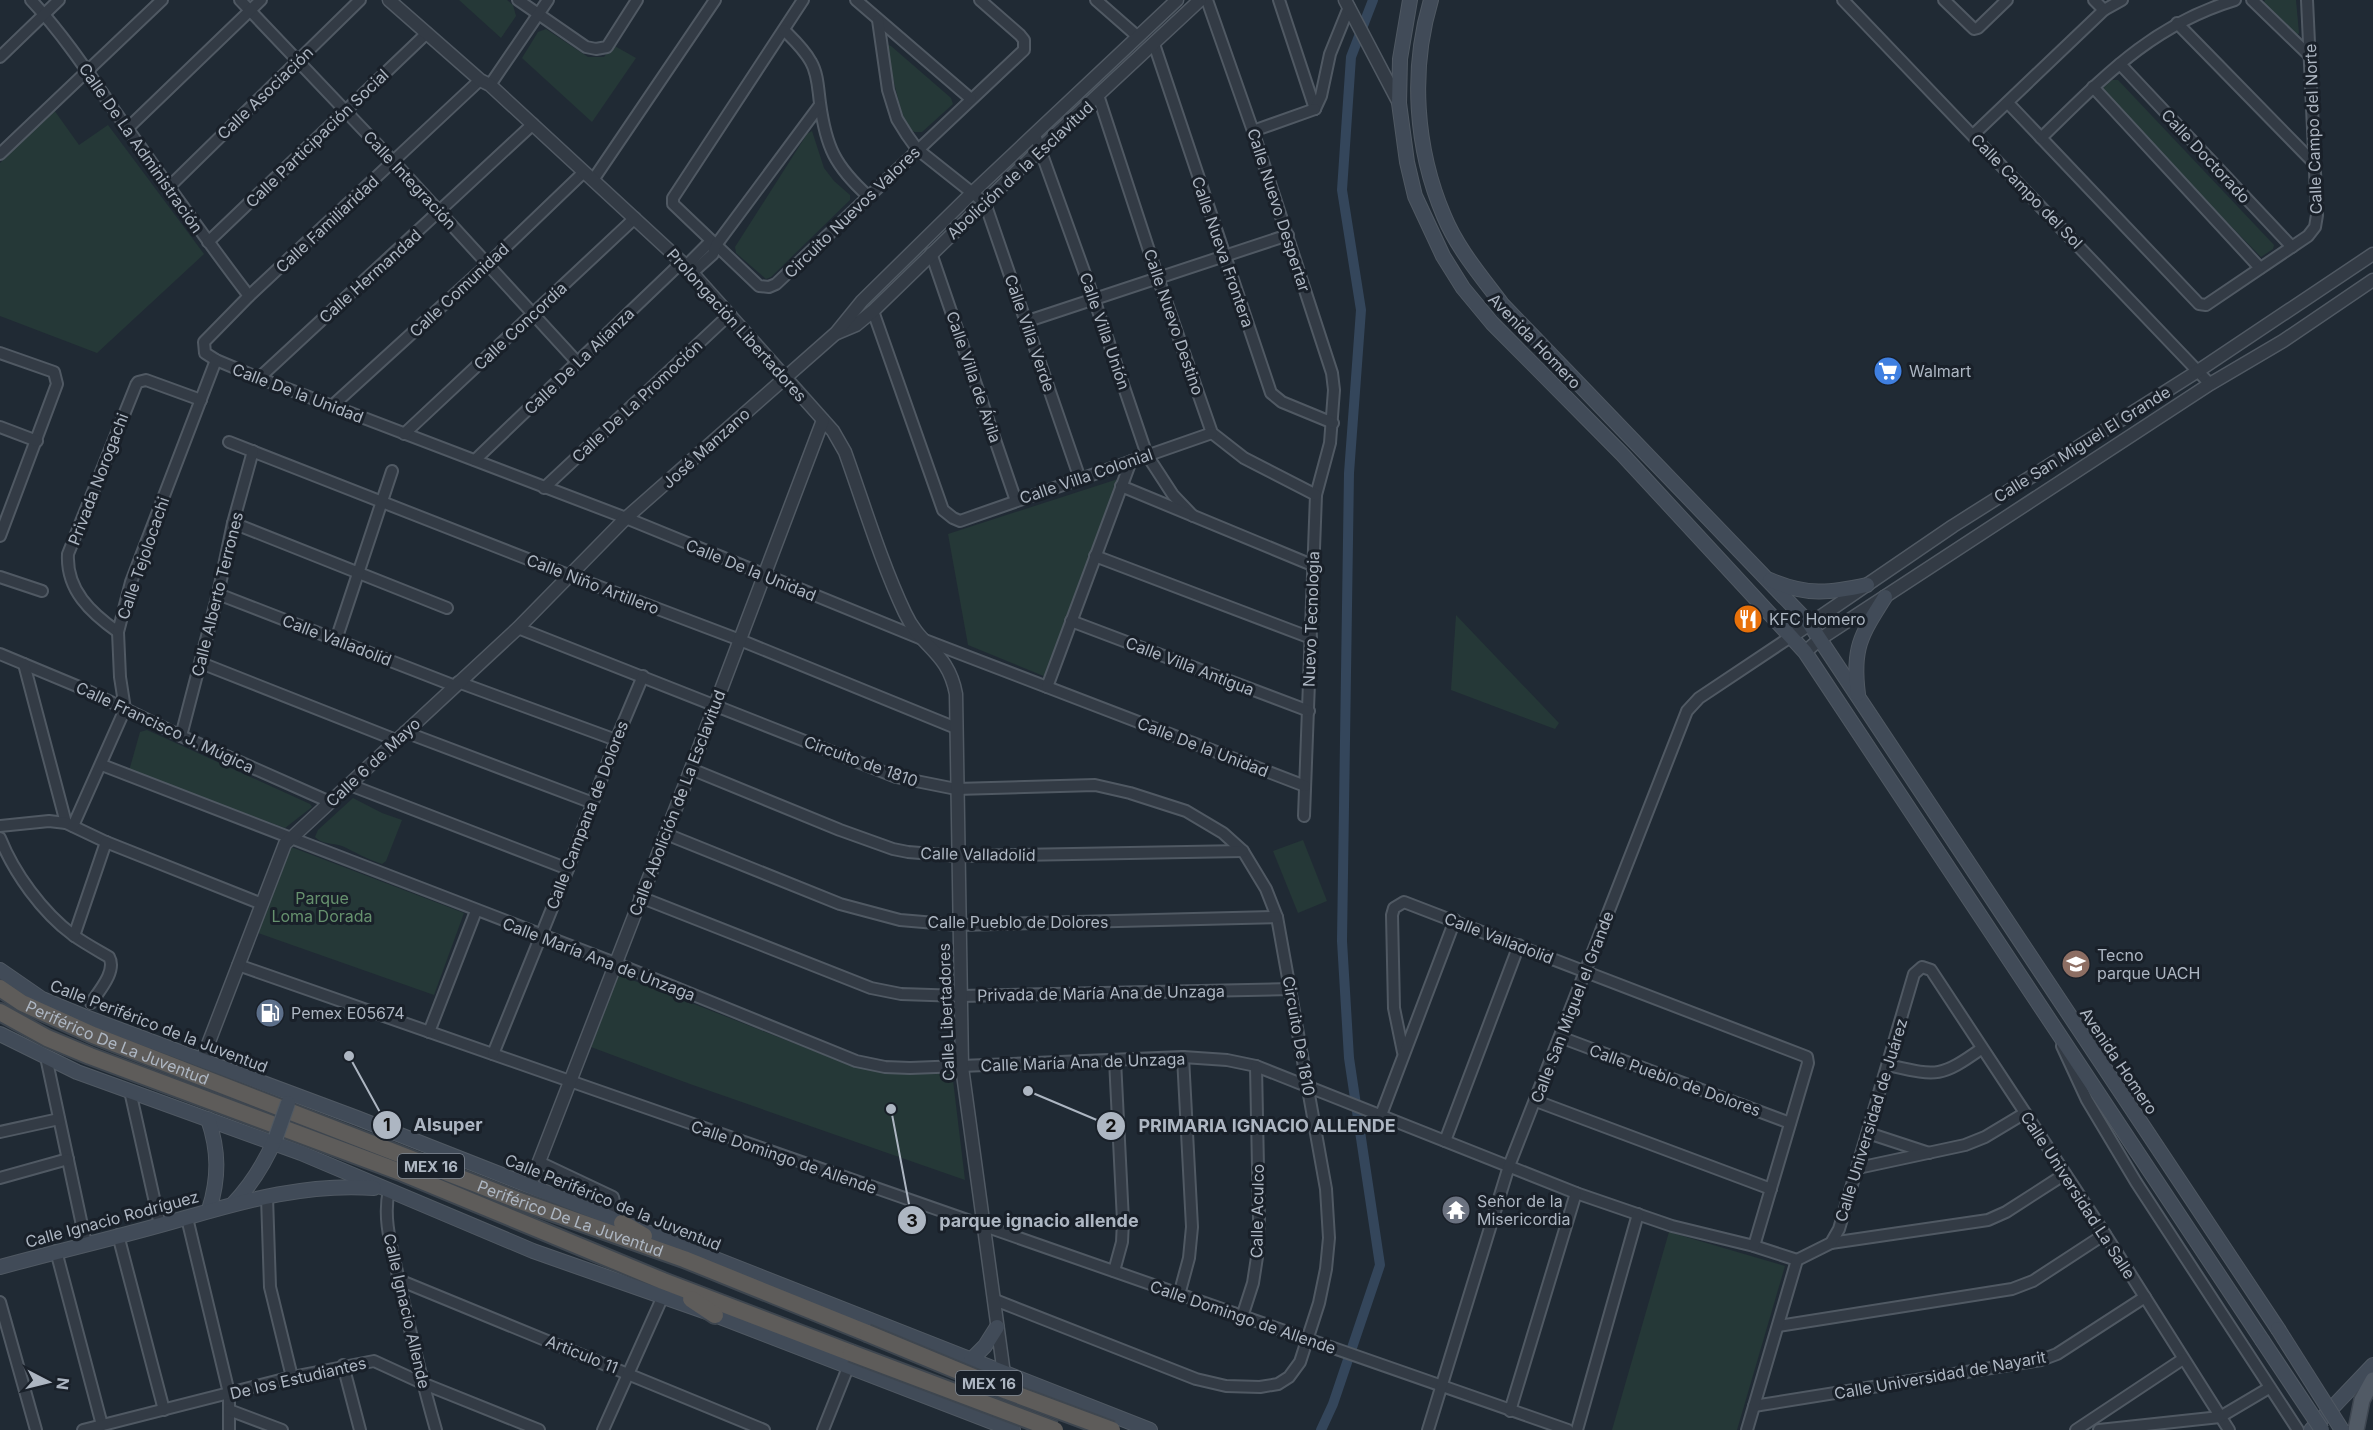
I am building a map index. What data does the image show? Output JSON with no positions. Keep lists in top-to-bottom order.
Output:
{
  "streets": {
    "highway": ["Periférico De La Juventud", "MEX 16"],
    "main road": [
      "Avenida Homero",
      "Calle Libertadores",
      "Calle Periférico de la Juventud",
      "Calle Ignacio Rodríguez"
    ],
    "street": [
      "Calle Asociación",
      "Calle Campo del Norte",
      "Calle Participación Social",
      "Calle De La Administración",
      "Calle Doctorado",
      "Abolición de la Esclavitud",
      "Calle Integración",
      "Calle Campo del Sol",
      "Calle Nuevo Despertar",
      "Circuito Nuevos Valores",
      "Calle Familiaridad",
      "Calle Nueva Frontera",
      "Calle Hermandad",
      "Calle Comunidad",
      "Calle Nuevo Destino",
      "Prolongación Libertadores",
      "Calle Concordia",
      "Calle Villa Unión",
      "Calle Villa Verde",
      "Calle De La Alianza",
      "Calle Villa de Ávila",
      "Calle De la Unidad",
      "Calle De La Promoción",
      "Calle San Miguel El Grande",
      "José Manzano",
      "Calle Villa Colonial",
      "Privada Norogachi",
      "Calle Tejolocachi",
      "Calle Niño Artillero",
      "Calle Alberto Terrones",
      "Nuevo Tecnologia",
      "Calle Valladolid",
      "Calle Villa Antigua",
      "Calle Francisco J. Múgica",
      "Circuito de 1810",
      "Calle 6 de Mayo",
      "Calle Abolición de La Esclavitud",
      "Calle Campana de Dolores",
      "Calle Pueblo de Dolores",
      "Calle María Ana de Unzaga",
      "Privada de María Ana de Unzaga",
      "Calle San Miguel el Grande",
      "Circuito De 1810",
      "Calle Universidad de Juárez",
      "Calle Domingo de Allende",
      "Calle Universidad La Salle",
      "Calle Aculco",
      "Calle Ignacio Allende",
      "Articulo 11",
      "Calle Universidad de Nayarit",
      "De los Estudiantes"
    ]
  },
  "crossings": [
    ["Calle Asociación", "Calle De La Administración"],
    ["Calle Asociación", "Calle Integración"],
    ["Calle Campo del Norte", "Calle Doctorado"],
    ["Calle Participación Social", "Calle De La Administración"],
    ["Calle Participación Social", "Calle Integración"],
    ["Calle Participación Social", "Prolongación Libertadores"],
    ["Calle De La Administración", "Calle Familiaridad"],
    ["Abolición de la Esclavitud", "Calle Nueva Frontera"],
    ["Abolición de la Esclavitud", "Calle Nuevo Destino"],
    ["Abolición de la Esclavitud", "Prolongación Libertadores"],
    ["Abolición de la Esclavitud", "Calle Villa Unión"],
    ["Abolición de la Esclavitud", "Calle Villa Verde"],
    ["Abolición de la Esclavitud", "Calle Villa de Ávila"],
    ["Abolición de la Esclavitud", "José Manzano"],
    ["Abolición de la Esclavitud", "Calle Villa Colonial"],
    ["Calle Integración", "Calle Familiaridad"],
    ["Calle Integración", "Calle Hermandad"],
    ["Calle Integración", "Calle Comunidad"],
    ["Calle Integración", "Calle Concordia"],
    ["Calle Integración", "Calle De La Alianza"],
    ["Calle Campo del Sol", "Calle San Miguel El Grande"],
    ["Calle Nuevo Despertar", "Calle Nueva Frontera"],
    ["Calle Nuevo Despertar", "Nuevo Tecnologia"],
    ["Circuito Nuevos Valores", "Calle De La Alianza"],
    ["Calle Familiaridad", "Prolongación Libertadores"],
    ["Calle Familiaridad", "Calle De la Unidad"],
    ["Calle Nueva Frontera", "Nuevo Tecnologia"],
    ["Calle Hermandad", "Prolongación Libertadores"],
    ["Calle Hermandad", "Calle De la Unidad"],
    ["Calle Comunidad", "Prolongación Libertadores"],
    ["Calle Comunidad", "Calle De la Unidad"],
    ["Calle Nuevo Destino", "Calle Villa Colonial"],
    ["Prolongación Libertadores", "Calle Concordia"],
    ["Prolongación Libertadores", "Calle De La Alianza"],
    ["Prolongación Libertadores", "Calle De la Unidad"],
    ["Prolongación Libertadores", "Calle De La Promoción"],
    ["Prolongación Libertadores", "José Manzano"],
    ["Prolongación Libertadores", "Calle Abolición de La Esclavitud"],
    ["Prolongación Libertadores", "Calle Libertadores"],
    ["Calle Concordia", "Calle De la Unidad"],
    ["Calle Villa Unión", "Calle Villa Colonial"],
    ["Calle Villa Verde", "Calle Villa Colonial"],
    ["Avenida Homero", "Calle San Miguel El Grande"],
    ["Avenida Homero", "Calle San Miguel el Grande"],
    ["Calle De La Alianza", "Calle De la Unidad"],
    ["Calle Villa de Ávila", "Calle Villa Colonial"],
    ["Calle De la Unidad", "Calle De La Promoción"],
    ["Calle De la Unidad", "José Manzano"],
    ["Calle De la Unidad", "Calle Tejolocachi"],
    ["Calle De la Unidad", "Nuevo Tecnologia"],
    ["Calle De la Unidad", "Calle 6 de Mayo"],
    ["Calle De la Unidad", "Calle Abolición de La Esclavitud"],
    ["Calle De la Unidad", "Calle Libertadores"],
    ["Calle San Miguel El Grande", "Calle San Miguel el Grande"],
    ["José Manzano", "Calle 6 de Mayo"],
    ["Privada Norogachi", "Calle Tejolocachi"],
    ["Calle Tejolocachi", "Calle Francisco J. Múgica"],
    ["Calle Niño Artillero", "Calle Alberto Terrones"],
    ["Calle Niño Artillero", "Calle 6 de Mayo"],
    ["Calle Niño Artillero", "Calle Abolición de La Esclavitud"],
    ["Calle Niño Artillero", "Calle Libertadores"],
    ["Calle Alberto Terrones", "Calle Valladolid"],
    ["Calle Alberto Terrones", "Calle Francisco J. Múgica"],
    ["Nuevo Tecnologia", "Calle Villa Antigua"],
    ["Calle Valladolid", "Circuito de 1810"],
    ["Calle Valladolid", "Calle 6 de Mayo"],
    ["Calle Valladolid", "Calle Abolición de La Esclavitud"],
    ["Calle Valladolid", "Calle Campana de Dolores"],
    ["Calle Valladolid", "Calle Pueblo de Dolores"],
    ["Calle Valladolid", "Calle San Miguel el Grande"],
    ["Calle Valladolid", "Calle Libertadores"],
    ["Calle Valladolid", "Circuito De 1810"],
    ["Calle Francisco J. Múgica", "Calle 6 de Mayo"],
    ["Circuito de 1810", "Calle 6 de Mayo"],
    ["Circuito de 1810", "Calle Abolición de La Esclavitud"],
    ["Circuito de 1810", "Calle Campana de Dolores"],
    ["Circuito de 1810", "Calle Libertadores"],
    ["Circuito de 1810", "Circuito De 1810"],
    ["Calle 6 de Mayo", "Calle María Ana de Unzaga"],
    ["Calle 6 de Mayo", "Calle Periférico de la Juventud"],
    ["Calle 6 de Mayo", "Calle Domingo de Allende"],
    ["Calle Abolición de La Esclavitud", "Calle Pueblo de Dolores"],
    ["Calle Abolición de La Esclavitud", "Calle María Ana de Unzaga"],
    ["Calle Abolición de La Esclavitud", "Privada de María Ana de Unzaga"],
    ["Calle Abolición de La Esclavitud", "Calle Periférico de la Juventud"],
    ["Calle Abolición de La Esclavitud", "Calle Domingo de Allende"],
    ["Calle Campana de Dolores", "Calle María Ana de Unzaga"],
    ["Calle Campana de Dolores", "Calle Domingo de Allende"],
    ["Calle Pueblo de Dolores", "Calle San Miguel el Grande"],
    ["Calle Pueblo de Dolores", "Calle Libertadores"],
    ["Calle Pueblo de Dolores", "Circuito De 1810"],
    ["Calle María Ana de Unzaga", "Calle San Miguel el Grande"],
    ["Calle María Ana de Unzaga", "Calle Libertadores"],
    ["Calle María Ana de Unzaga", "Circuito De 1810"],
    ["Calle María Ana de Unzaga", "Calle Universidad de Juárez"],
    ["Calle María Ana de Unzaga", "Calle Aculco"],
    ["Privada de María Ana de Unzaga", "Calle Libertadores"],
    ["Privada de María Ana de Unzaga", "Circuito De 1810"],
    ["Calle San Miguel el Grande", "Calle Domingo de Allende"],
    ["Calle Libertadores", "Calle Periférico de la Juventud"],
    ["Calle Libertadores", "Circuito De 1810"],
    ["Calle Libertadores", "Calle Domingo de Allende"],
    ["Circuito De 1810", "Calle Domingo de Allende"],
    ["Calle Universidad de Juárez", "Calle Universidad La Salle"],
    ["Calle Domingo de Allende", "Calle Aculco"],
    ["Calle Universidad La Salle", "Calle Universidad de Nayarit"],
    ["Calle Ignacio Rodríguez", "Calle Ignacio Allende"],
    ["Calle Ignacio Allende", "Articulo 11"],
    ["Calle Ignacio Allende", "De los Estudiantes"]
  ],
  "parks": ["Parque Loma Dorada"],
  "places": {
    "supermarket": ["Walmart"],
    "restaurant": ["KFC Homero"],
    "school or university": ["Tecno parque UACH"],
    "fuel station": ["Pemex E05674"],
    "other": ["Alsuper", "PRIMARIA IGNACIO ALLENDE", "parque ignacio allende"],
    "temple": ["Señor de la Misericordia"]
  },
  "north": "right"
}
